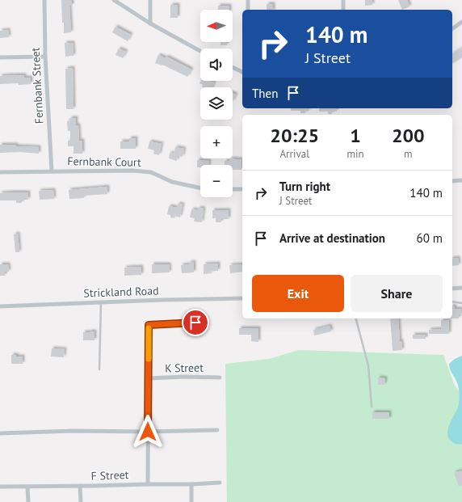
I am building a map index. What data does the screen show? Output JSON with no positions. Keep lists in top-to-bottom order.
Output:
{
  "streets": {
    "street": [
      "Fernbank Street",
      "Fernbank Court",
      "Strickland Road",
      "K Street",
      "F Street"
    ]
  },
  "crossings": [
    ["Fernbank Street", "Fernbank Court"]
  ],
  "north": "left",
  "page": {
    "map_buttons": ["+", "−"],
    "turn": ["140 m", "J Street"],
    "then": "Then",
    "eta": [
      "20:25",
      "Arrival",
      "1",
      "min",
      "200",
      "m"
    ],
    "list": [
      {
        "name": "Turn right",
        "note": "J Street",
        "value": "140 m"
      },
      {
        "name": "Arrive at destination",
        "value": "60 m"
      }
    ],
    "buttons": ["Exit", "Share"]
  }
}
